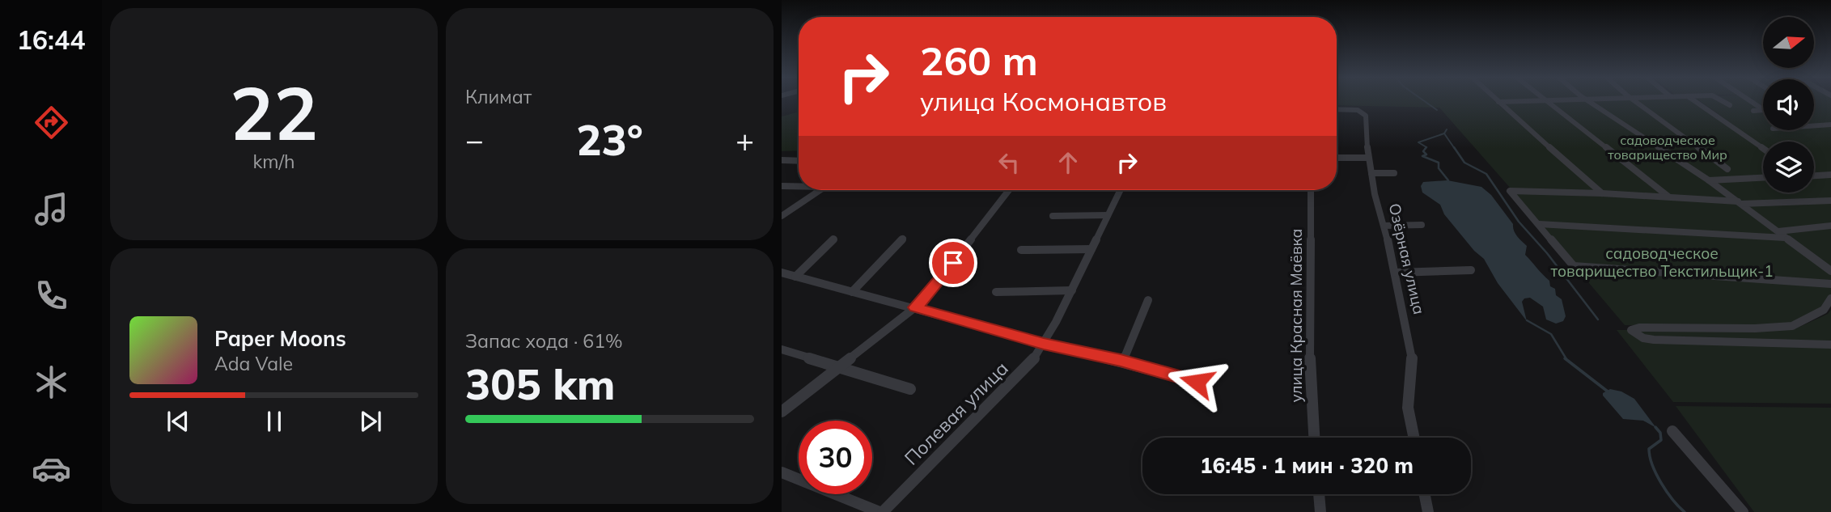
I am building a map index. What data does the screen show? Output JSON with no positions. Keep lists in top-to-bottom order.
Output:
{
  "streets": {
    "street": ["Озёрная улица", "улица Красная Маёвка", "Полевая улица"]
  },
  "parks": ["садоводческое товарищество Мир", "садоводческое товарищество Текстильщик-1"],
  "north": "right",
  "page": {
    "tabs": "16:44",
    "tile": [
      ["22", "km/h"],
      "Климат",
      ["Запас хода · 61%", "305 km"]
    ],
    "turn": ["260 m", "улица Космонавтов"],
    "heat": ["−", "23°", "+"],
    "song": ["Paper Moons", "Ada Vale"],
    "limit": "30",
    "trip": "16:45 · 1 мин · 320 m"
  }
}
